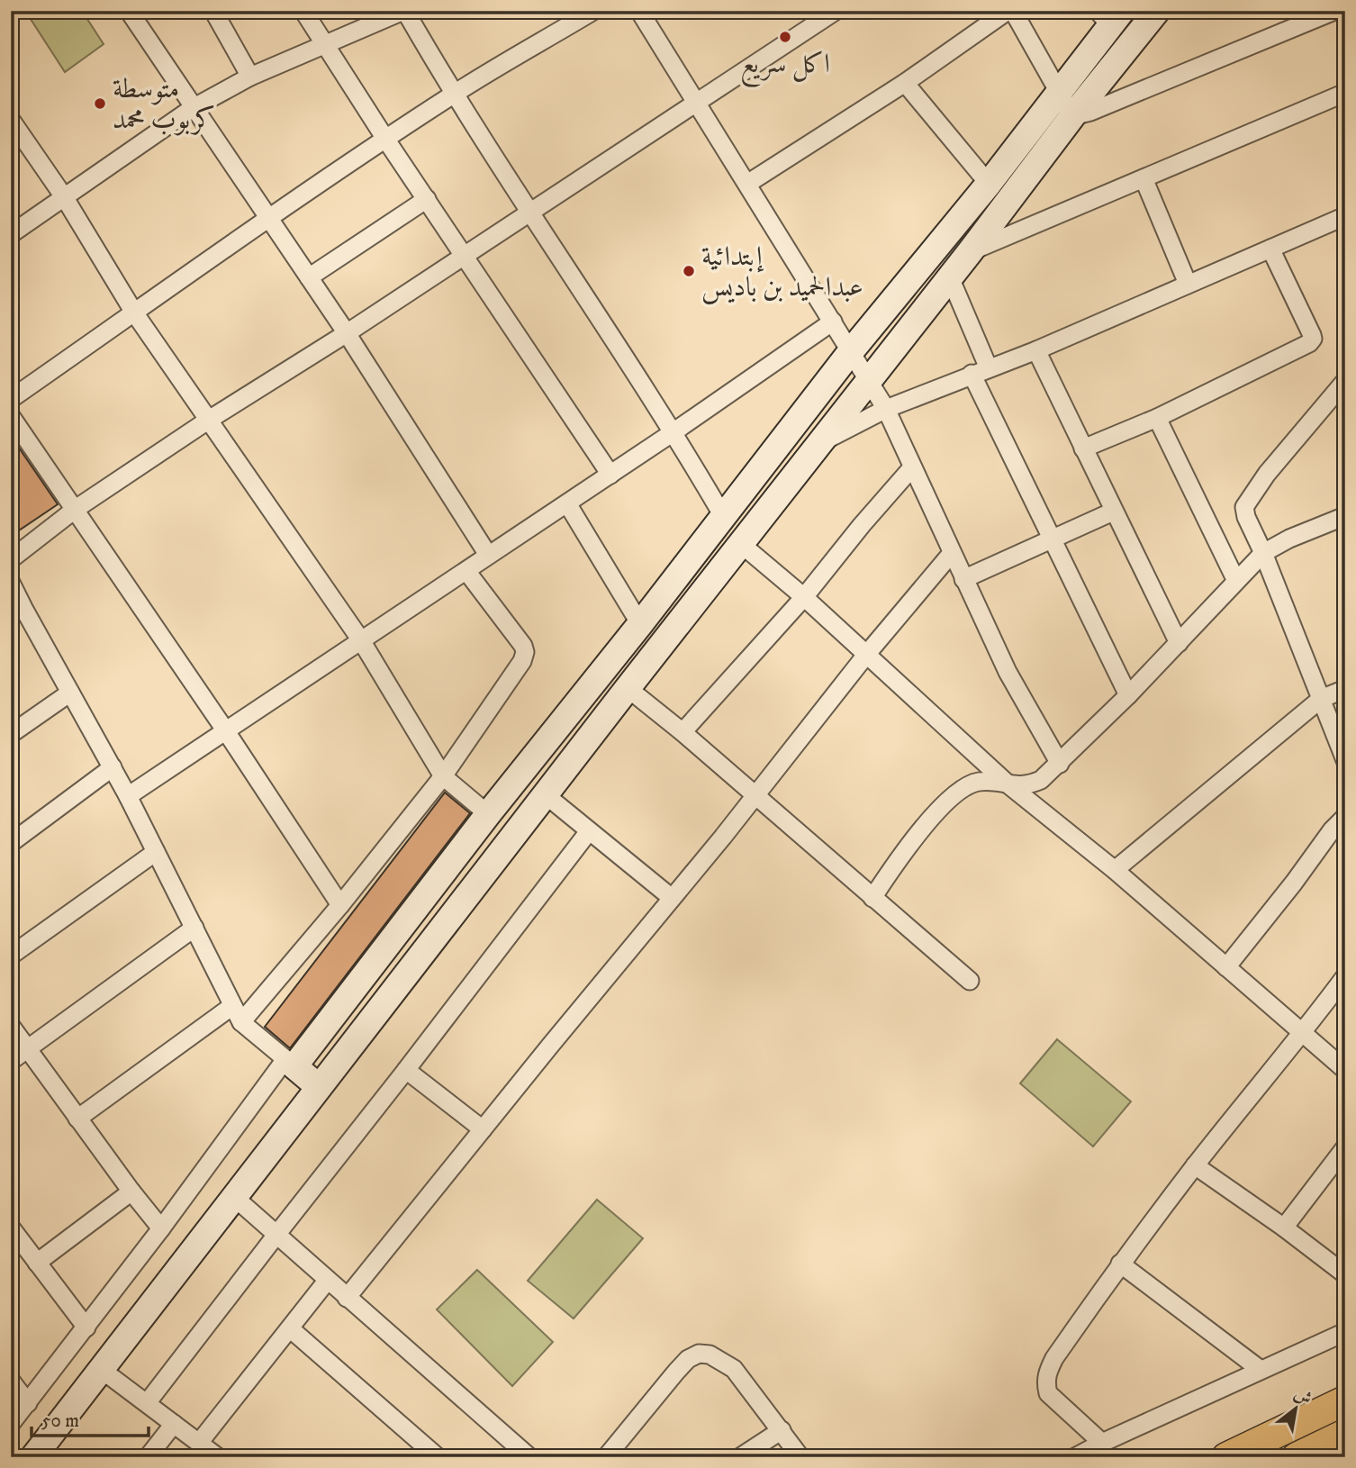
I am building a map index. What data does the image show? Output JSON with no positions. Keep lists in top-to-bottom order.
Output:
{
  "places": ["اكل سريع", "متوسطة كربوب محمد", "إبتدائية عبدالحميد بن باديس"],
  "scale_bar": "50 m",
  "north": "top right"
}
